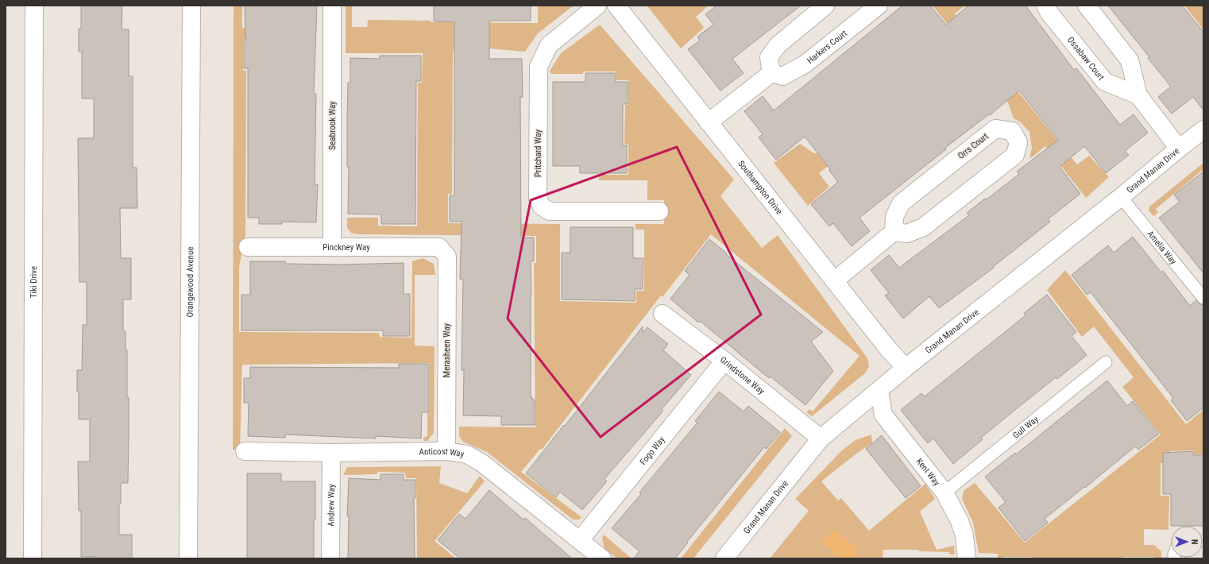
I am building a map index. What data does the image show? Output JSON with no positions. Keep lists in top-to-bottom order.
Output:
{
  "streets": {
    "street": [
      "Harkers Court",
      "Ossabaw Court",
      "Seabrook Way",
      "Orrs Court",
      "Pritchard Way",
      "Grand Manan Drive",
      "Southampton Drive",
      "Pinckney Way",
      "Tiki Drive",
      "Orangewood Avenue",
      "Merasheen Way",
      "Grindstone Way",
      "Fogo Way",
      "Anticost Way",
      "Kent Way",
      "Andrew Way"
    ],
    "lane": ["Amelia Way", "Gull Way"]
  },
  "crossings": [
    ["Seabrook Way", "Pinckney Way"],
    ["Grand Manan Drive", "Southampton Drive"],
    ["Grand Manan Drive", "Amelia Way"],
    ["Grand Manan Drive", "Grindstone Way"],
    ["Grand Manan Drive", "Kent Way"],
    ["Pinckney Way", "Merasheen Way"],
    ["Merasheen Way", "Anticost Way"],
    ["Grindstone Way", "Fogo Way"],
    ["Gull Way", "Kent Way"],
    ["Fogo Way", "Anticost Way"],
    ["Anticost Way", "Andrew Way"]
  ],
  "north": "right"
}
